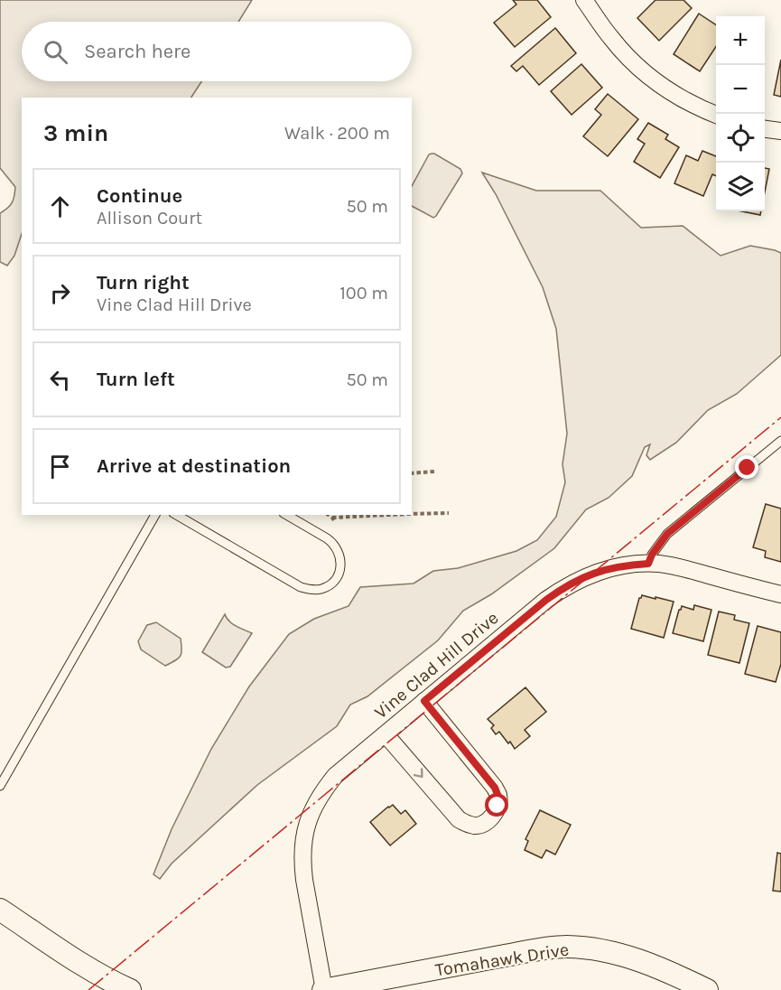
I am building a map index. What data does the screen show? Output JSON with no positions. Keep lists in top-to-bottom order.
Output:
{
  "streets": {
    "street": ["Vine Clad Hill Drive", "Tomahawk Drive"]
  },
  "crossings": [
    ["Vine Clad Hill Drive", "Tomahawk Drive"]
  ],
  "page": {
    "map_buttons": ["+", "−"],
    "search": "Search here",
    "heading": ["3 min", "Walk · 200 m"],
    "list": [
      ["Continue", "Allison Court", "50 m"],
      ["Turn right", "Vine Clad Hill Drive", "100 m"],
      ["Turn left", "50 m"],
      "Arrive at destination"
    ]
  }
}
